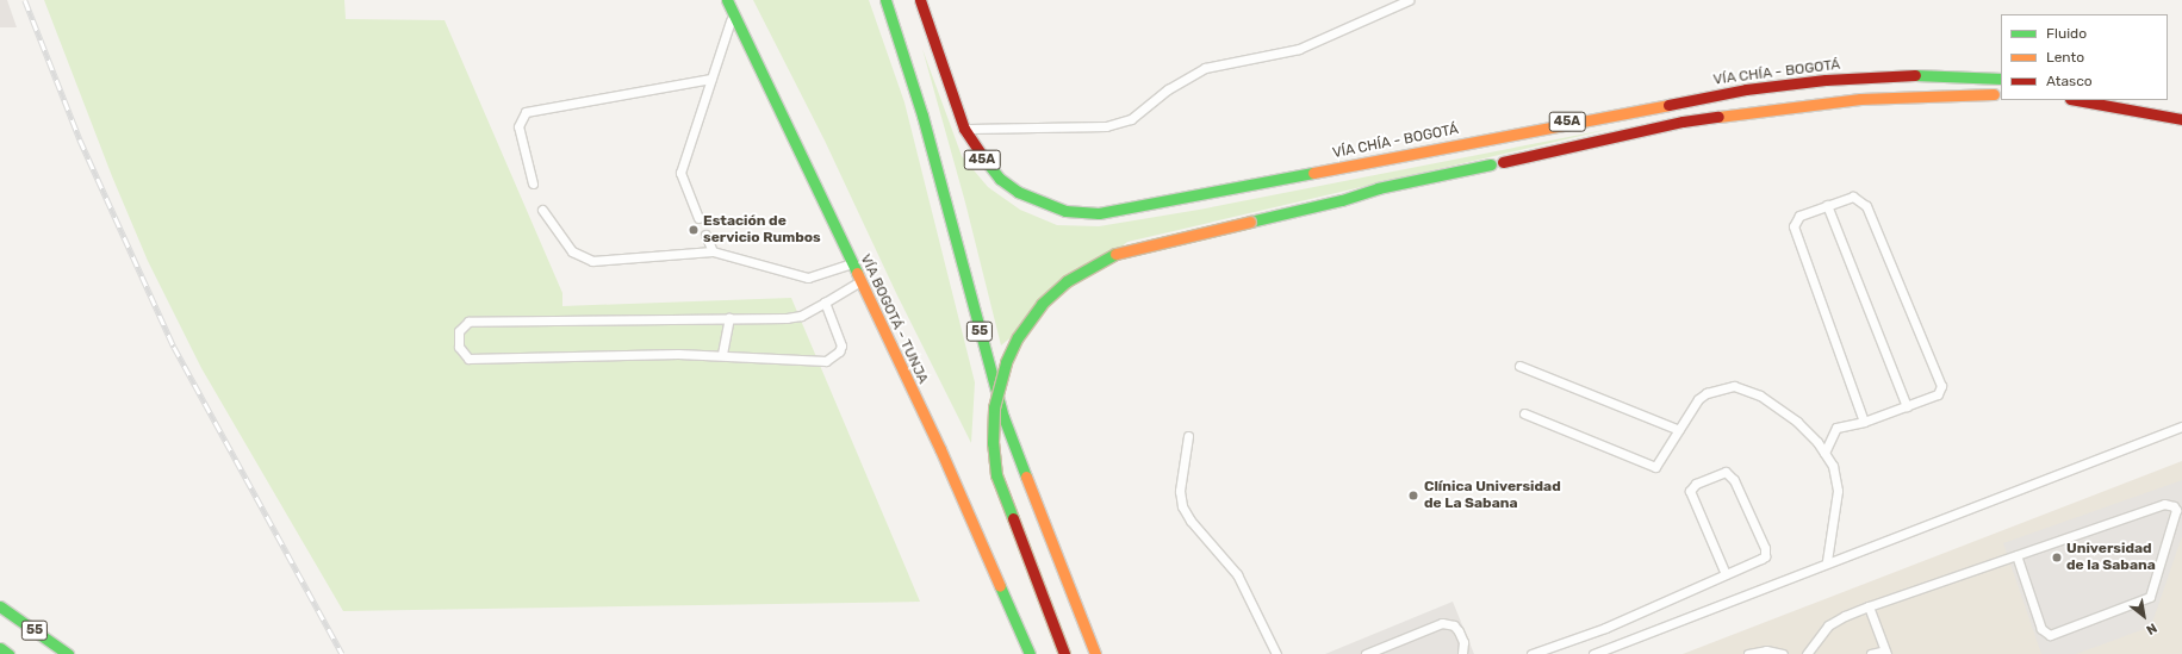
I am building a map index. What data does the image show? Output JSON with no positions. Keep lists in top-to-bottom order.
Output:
{
  "streets": {
    "main road": [
      "VÍA CHÍA - BOGOTÁ",
      "45A",
      "VÍA BOGOTÁ - TUNJA",
      "55"
    ]
  },
  "places": ["Estación de servicio Rumbos", "Clínica Universidad de La Sabana", "Universidad de la Sabana"],
  "legend": ["Fluido", "Lento", "Atasco"],
  "north": "bottom right"
}
